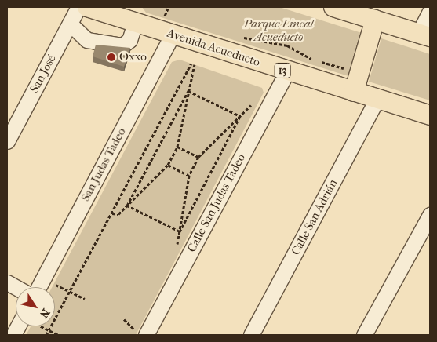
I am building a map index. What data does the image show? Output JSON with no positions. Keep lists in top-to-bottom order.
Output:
{
  "streets": {
    "main road": ["Avenida Acueducto", "13"],
    "street": [
      "San José",
      "San Judas Tadeo",
      "Calle San Judas Tadeo",
      "Calle San Adrián"
    ]
  },
  "crossings": [
    ["Avenida Acueducto", "San Judas Tadeo"],
    ["Avenida Acueducto", "Calle San Judas Tadeo"],
    ["Avenida Acueducto", "Calle San Adrián"]
  ],
  "parks": ["Parque Lineal Acueducto"],
  "places": ["Oxxo"],
  "north": "bottom right"
}
